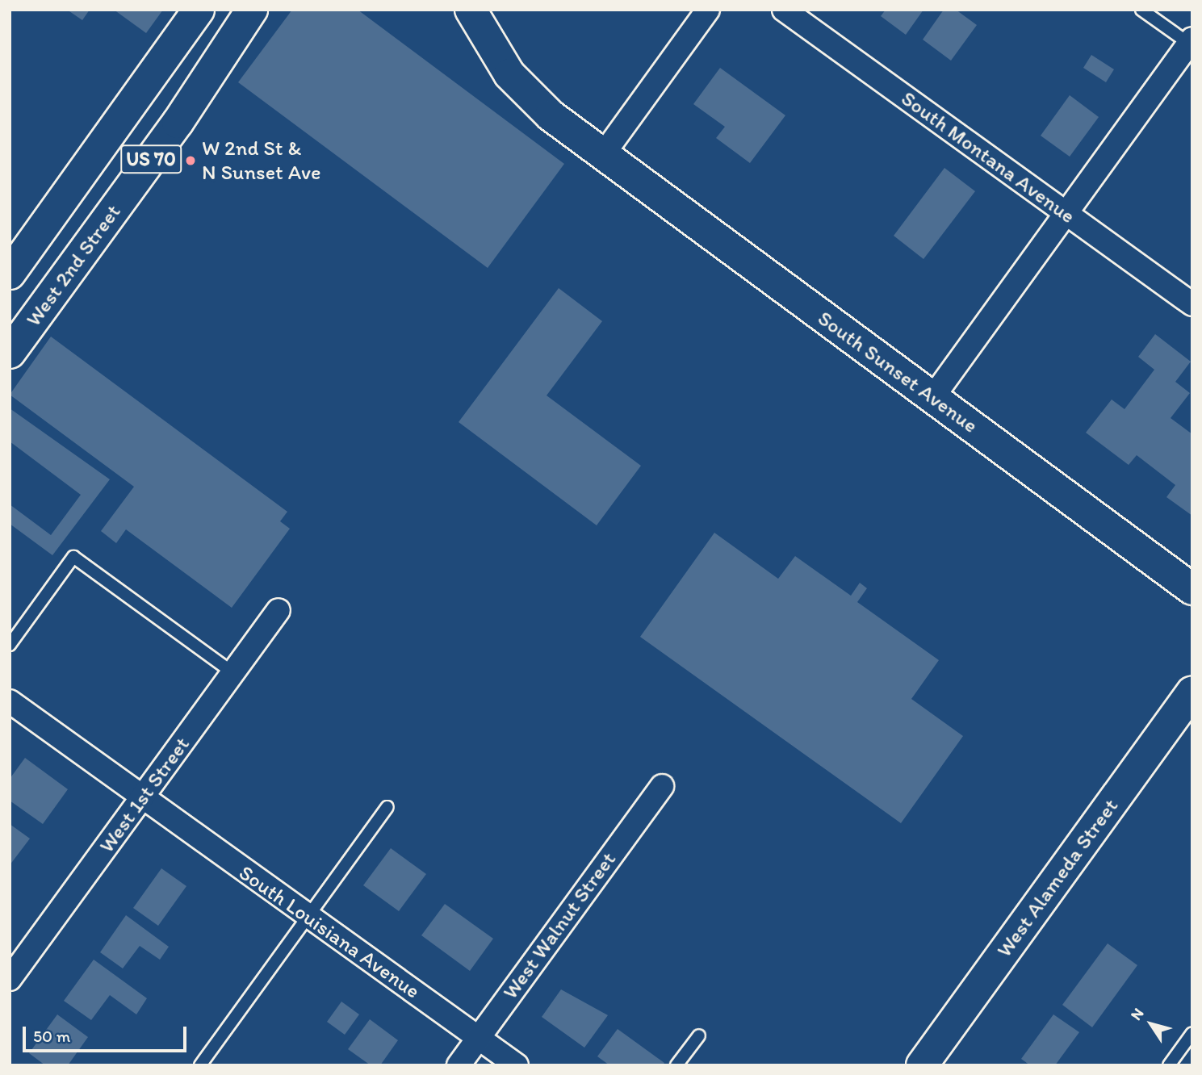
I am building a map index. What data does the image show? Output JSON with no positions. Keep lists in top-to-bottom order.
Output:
{
  "streets": {
    "main road": [
      "US 70",
      "West 2nd Street",
      "South Sunset Avenue",
      "West Alameda Street"
    ],
    "street": [
      "South Montana Avenue",
      "West 1st Street",
      "West Walnut Street",
      "South Louisiana Avenue"
    ]
  },
  "crossings": [
    ["West 1st Street", "South Louisiana Avenue"],
    ["West Walnut Street", "South Louisiana Avenue"]
  ],
  "places": ["W 2nd St & N Sunset Ave"],
  "scale_bar": "50 m",
  "north": "top left"
}
